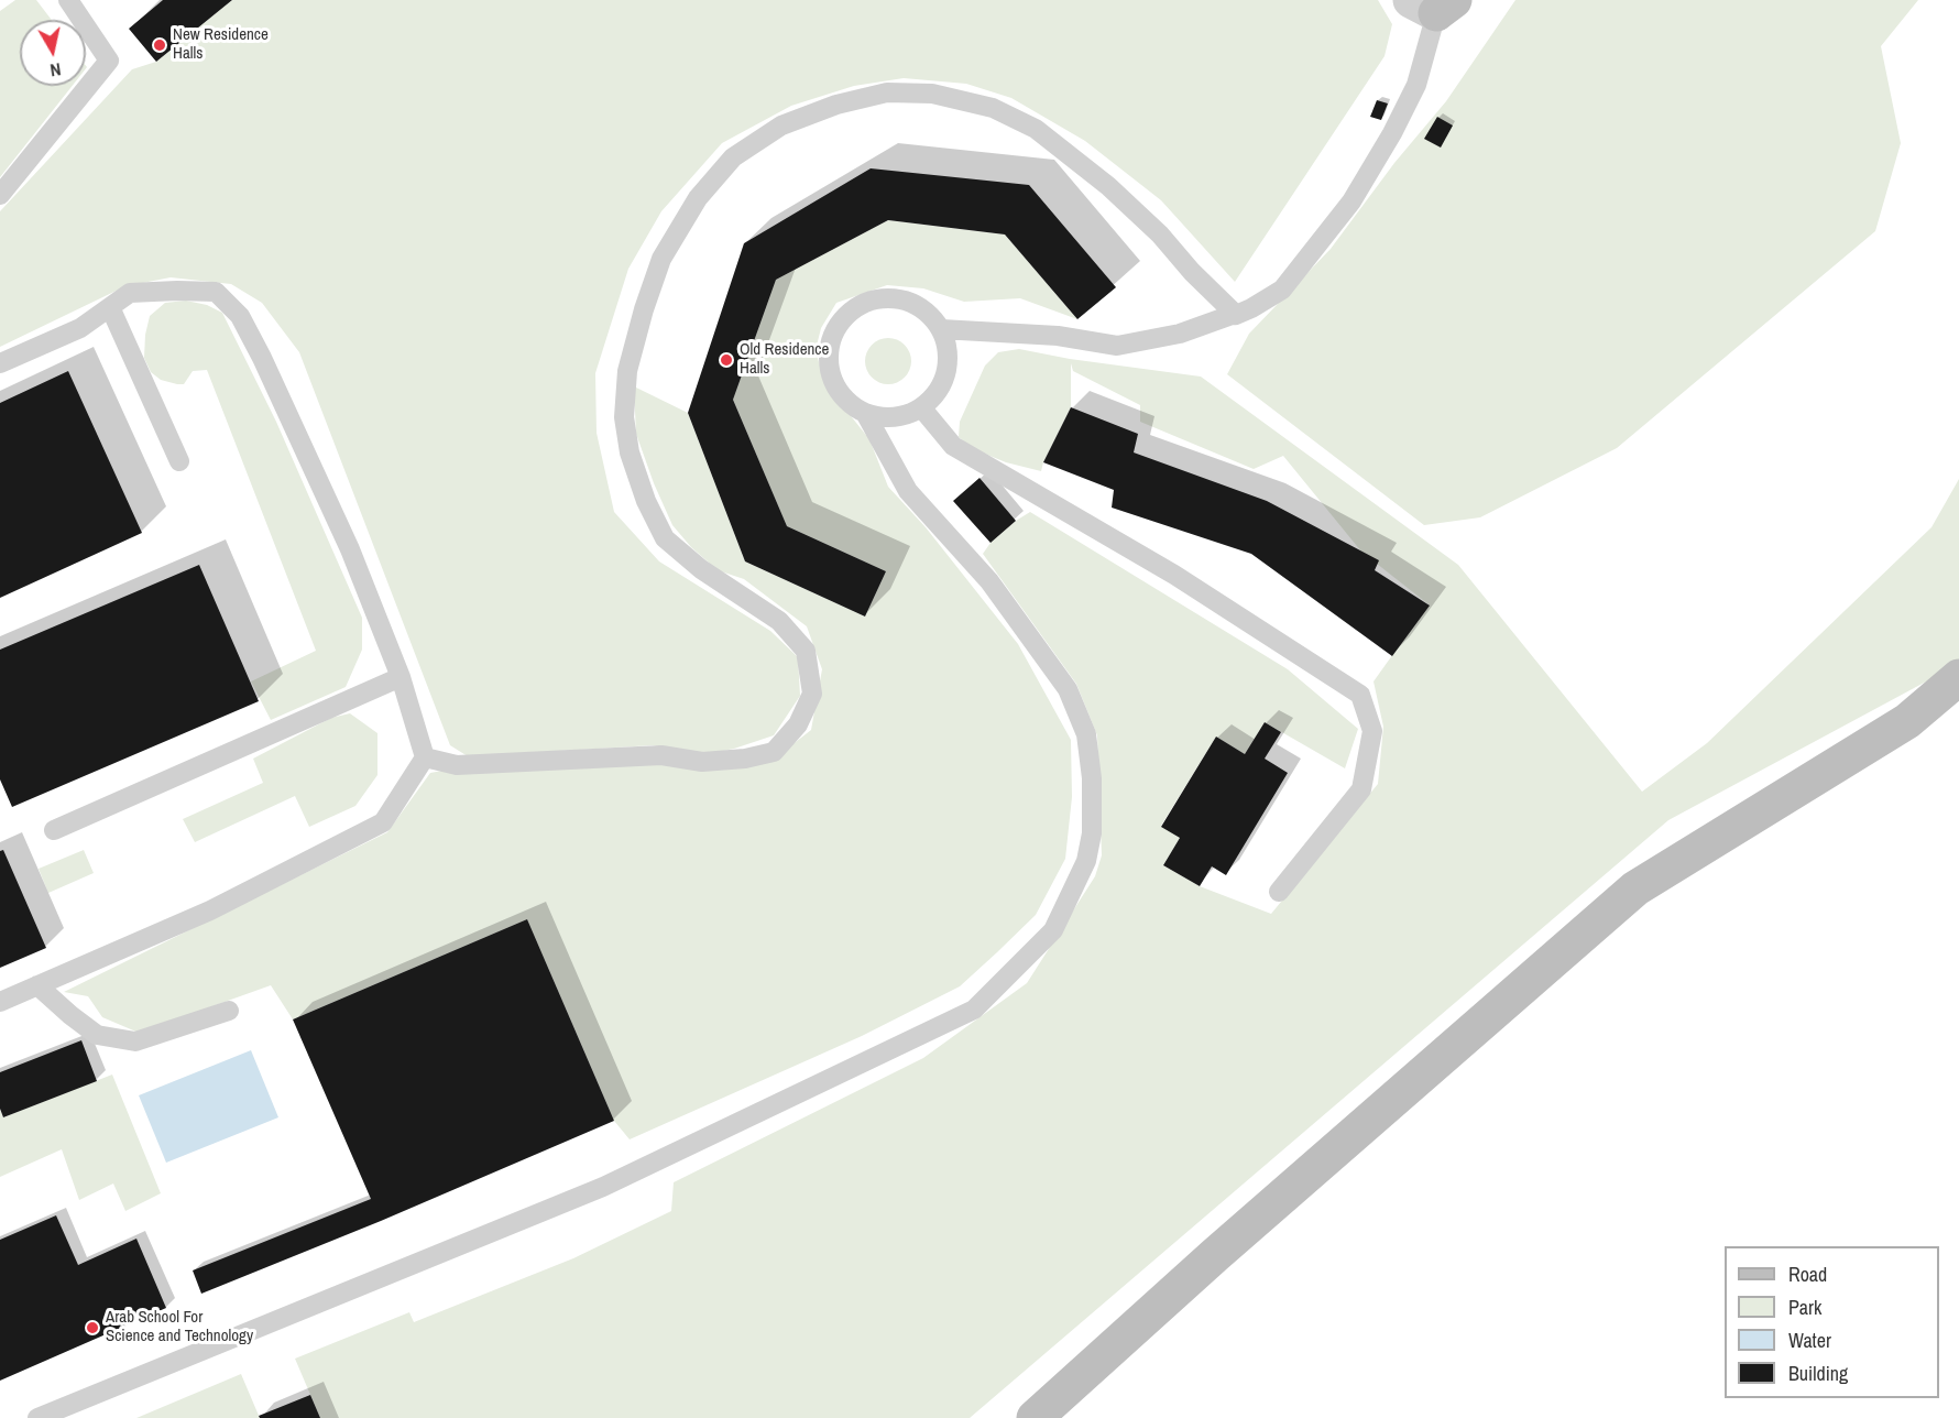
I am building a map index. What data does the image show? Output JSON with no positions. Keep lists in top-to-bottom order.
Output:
{
  "places": ["New Residence Halls", "Old Residence Halls", "Arab School For Science and Technology"],
  "legend": [
    "Road",
    "Park",
    "Water",
    "Building"
  ],
  "north": "bottom"
}
